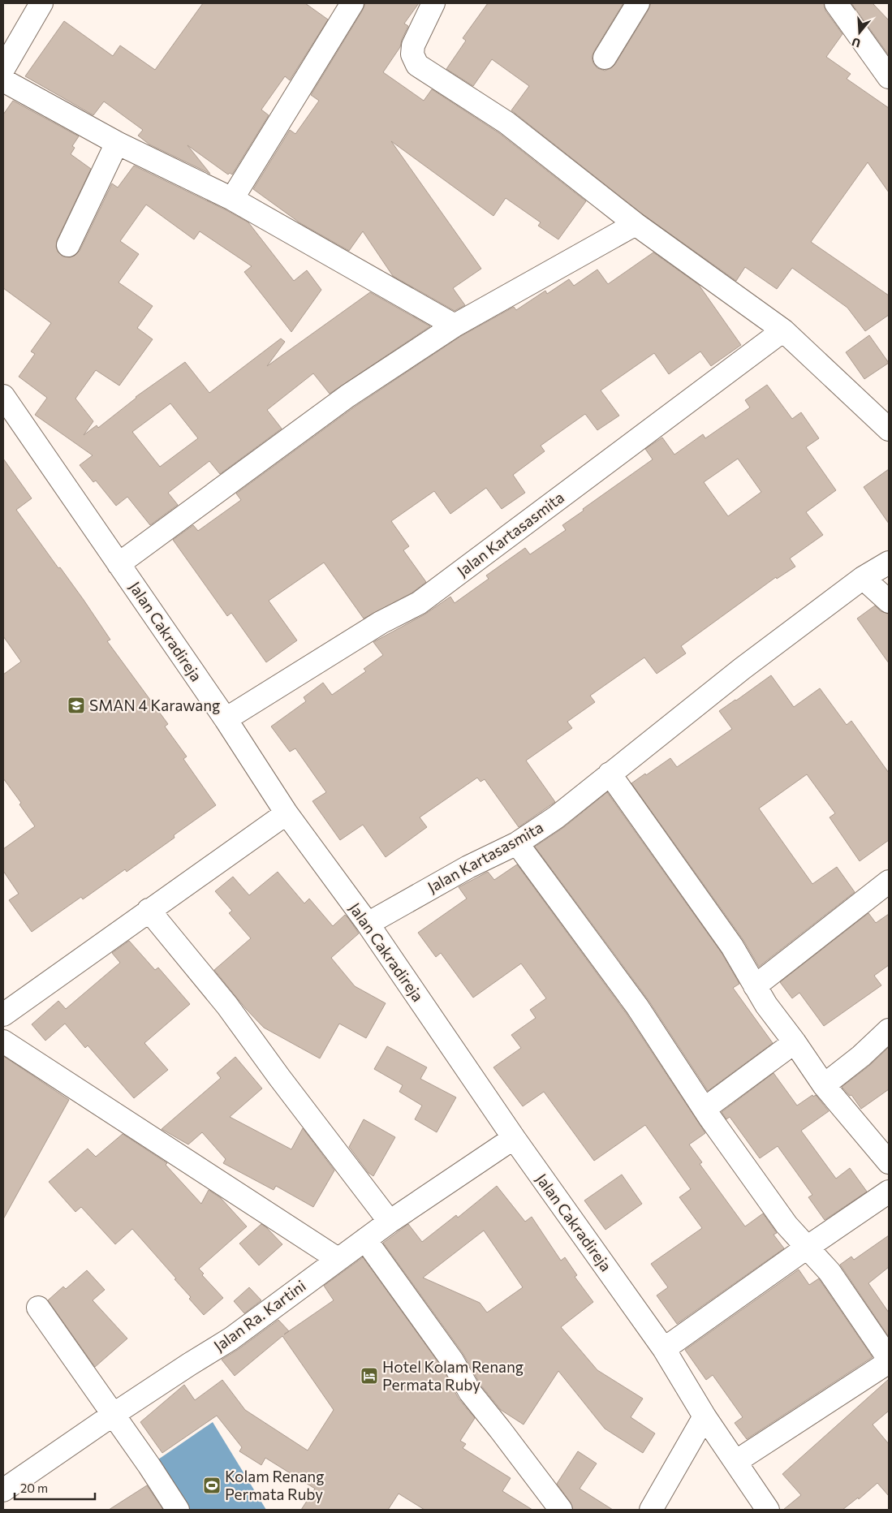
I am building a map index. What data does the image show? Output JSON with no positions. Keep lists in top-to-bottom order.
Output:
{
  "streets": {
    "street": ["Jalan Kartasasmita", "Jalan Cakradireja", "Jalan Ra. Kartini"]
  },
  "crossings": [
    ["Jalan Kartasasmita", "Jalan Cakradireja"],
    ["Jalan Cakradireja", "Jalan Ra. Kartini"]
  ],
  "places": {
    "school or university": ["SMAN 4 Karawang"],
    "hotel": ["Hotel Kolam Renang Permata Ruby"],
    "sports": ["Kolam Renang Permata Ruby"]
  },
  "scale_bar": "20 m",
  "north": "bottom"
}
